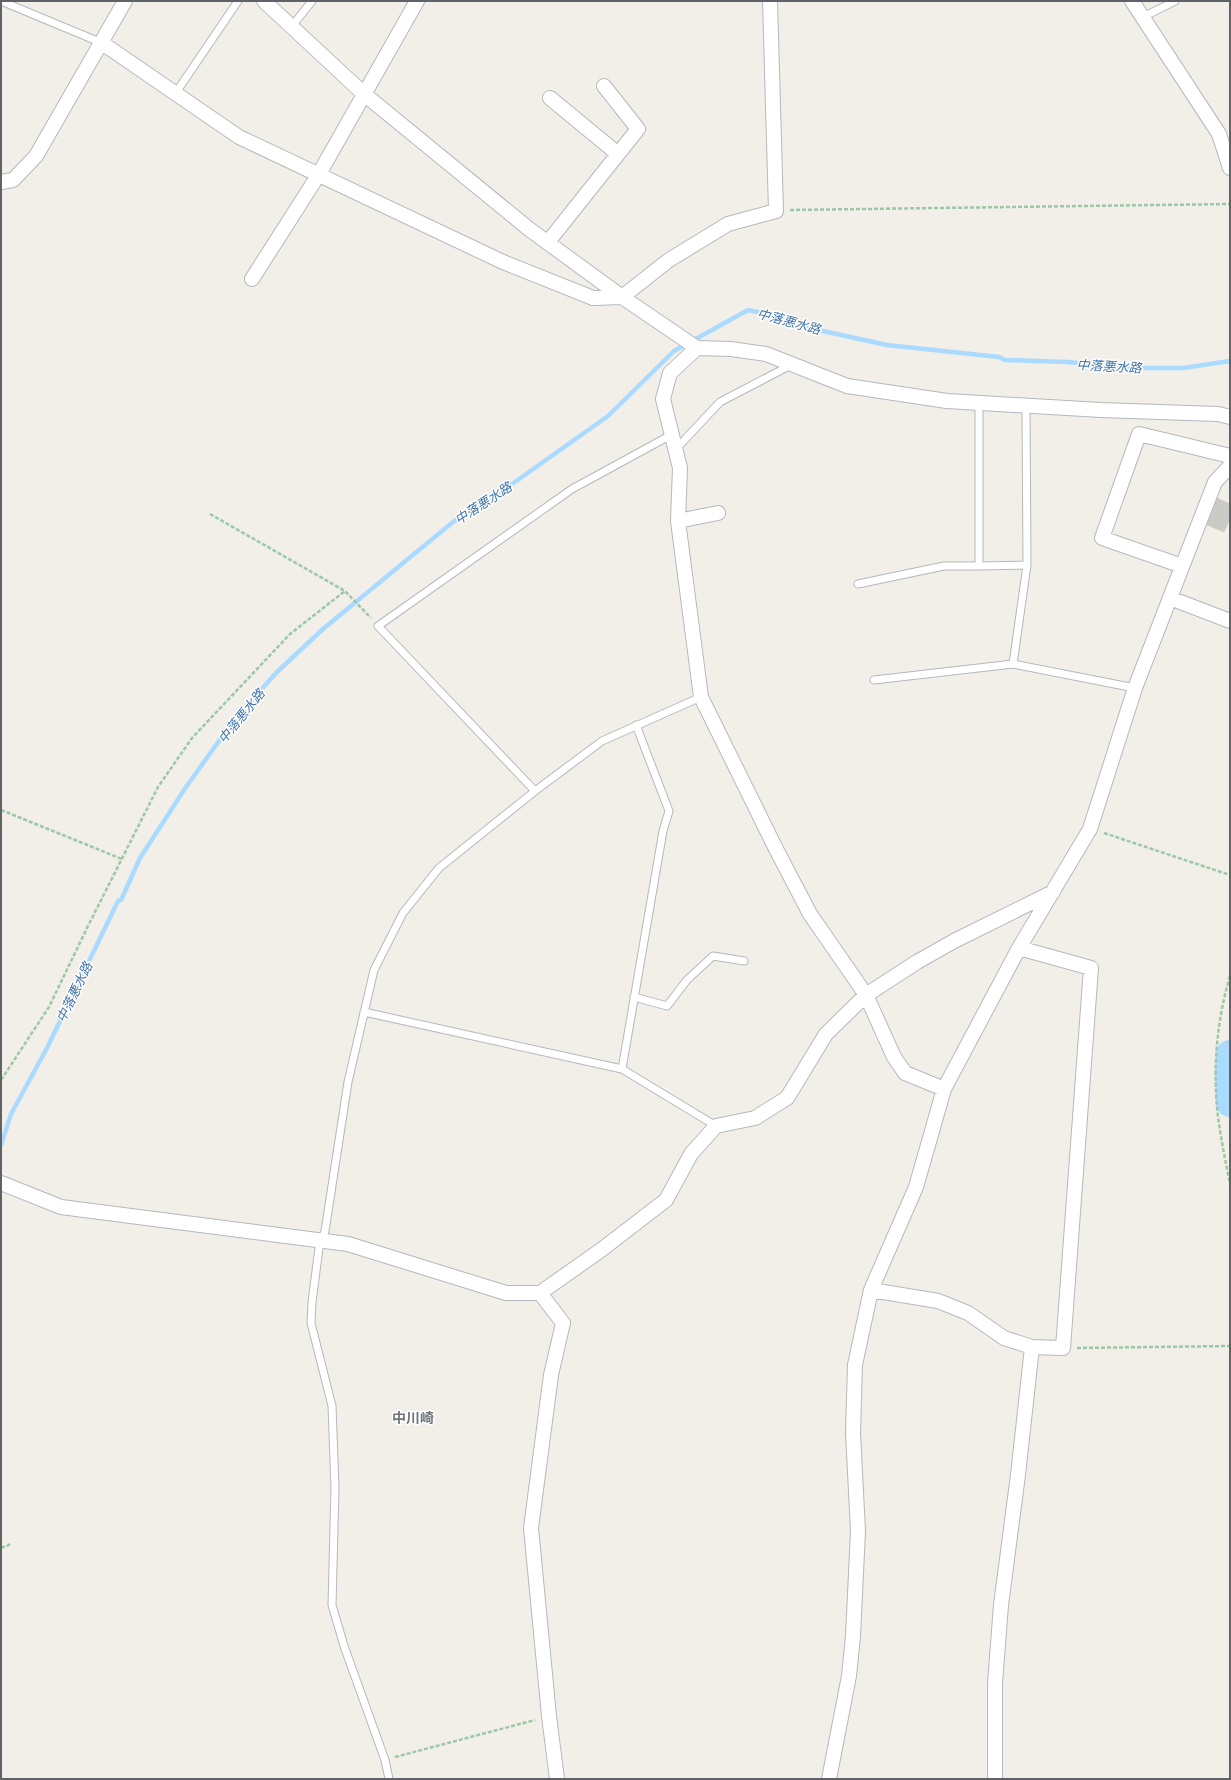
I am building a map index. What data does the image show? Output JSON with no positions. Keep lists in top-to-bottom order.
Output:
{
  "districts": ["中川崎"],
  "water": ["中落悪水路"]
}
